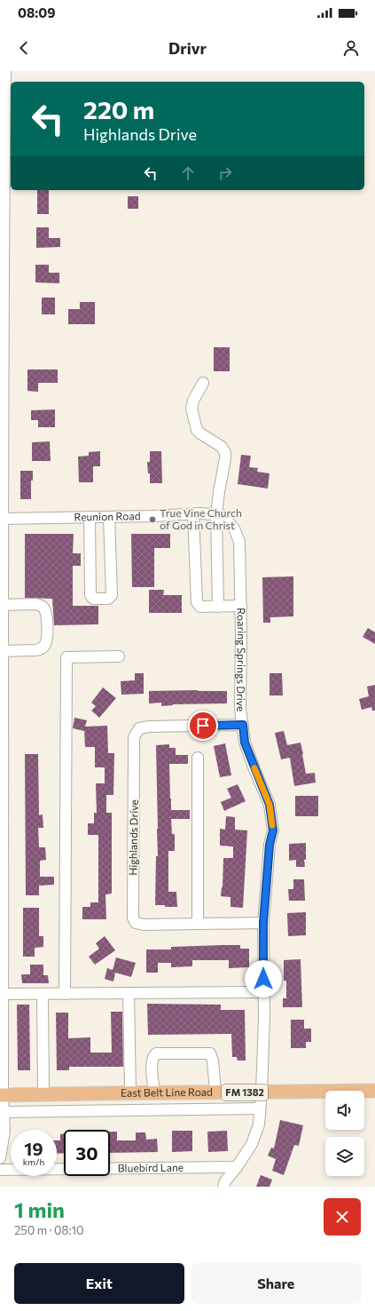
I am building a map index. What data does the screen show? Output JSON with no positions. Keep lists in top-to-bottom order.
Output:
{
  "streets": {
    "main road": ["East Belt Line Road", "FM 1382"],
    "street": [
      "Reunion Road",
      "Roaring Springs Drive",
      "Highlands Drive",
      "Bluebird Lane"
    ]
  },
  "crossings": [
    ["Reunion Road", "Roaring Springs Drive"],
    ["Roaring Springs Drive", "Highlands Drive"],
    ["Roaring Springs Drive", "East Belt Line Road"],
    ["Roaring Springs Drive", "Bluebird Lane"]
  ],
  "places": ["True Vine Church of God in Christ"],
  "page": {
    "status": "08:09",
    "header": "Drivr",
    "turn": ["220 m", "Highlands Drive"],
    "speed": "19 km/h",
    "limit": "30",
    "heading": ["1 min", "250 m · 08:10"],
    "buttons": ["Exit", "Share"]
  }
}
